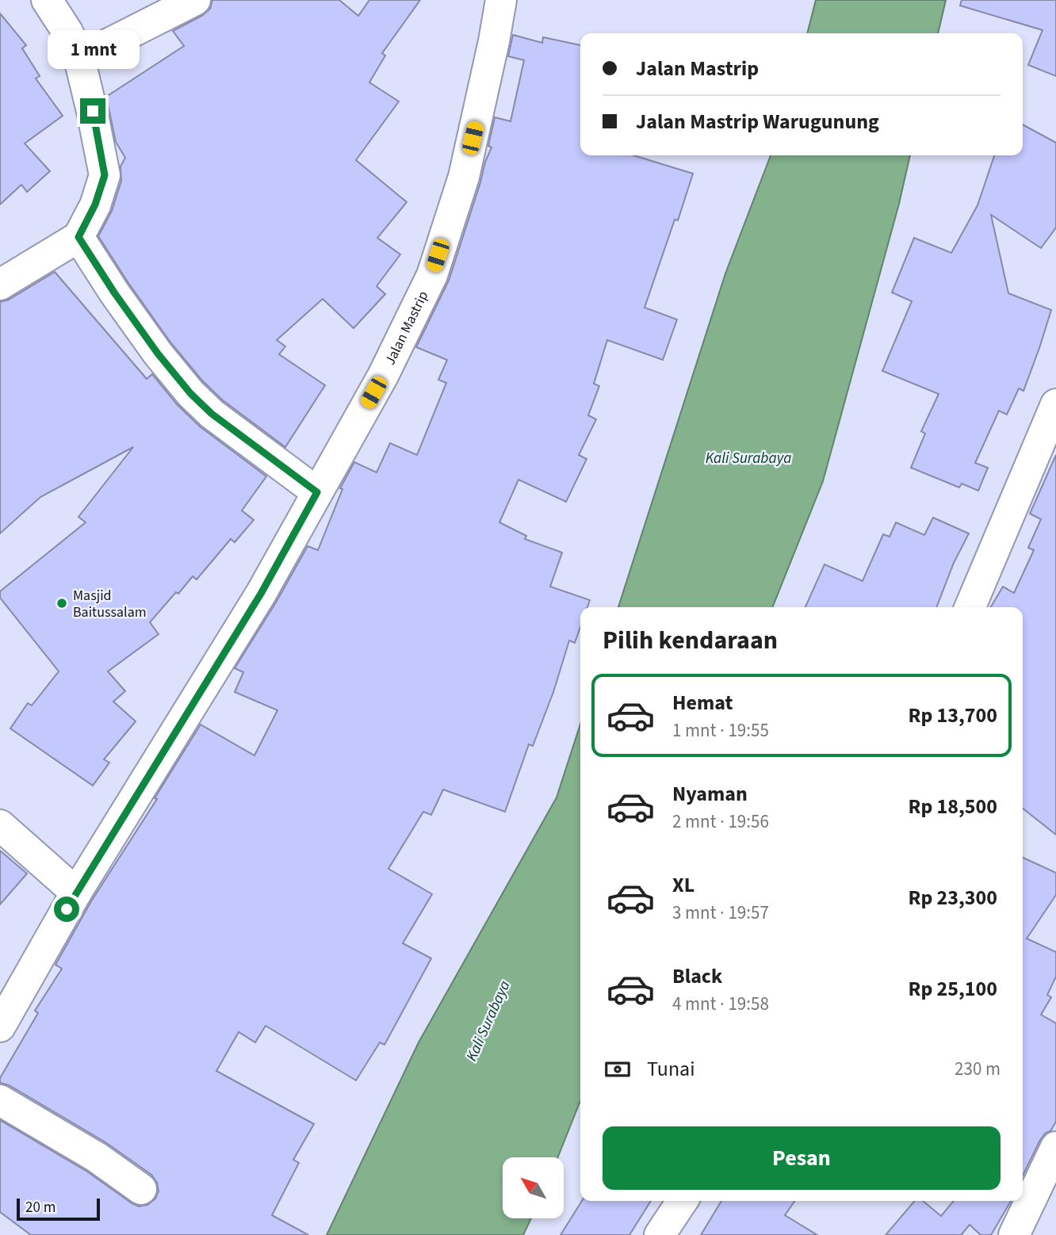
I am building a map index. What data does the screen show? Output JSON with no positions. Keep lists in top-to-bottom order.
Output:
{
  "streets": {
    "street": ["Jalan Mastrip"]
  },
  "water": ["Kali Surabaya"],
  "places": ["Masjid Baitussalam"],
  "scale_bar": "20 m",
  "north": "top left",
  "page": {
    "bubble": "1 mnt",
    "banner": ["Jalan Mastrip", "Jalan Mastrip Warugunung"],
    "heading": "Pilih kendaraan",
    "list": [
      {
        "name": "Hemat",
        "note": "1 mnt · 19:55",
        "value": "Rp 13,700"
      },
      {
        "name": "Nyaman",
        "note": "2 mnt · 19:56",
        "value": "Rp 18,500"
      },
      {
        "name": "XL",
        "note": "3 mnt · 19:57",
        "value": "Rp 23,300"
      },
      {
        "name": "Black",
        "note": "4 mnt · 19:58",
        "value": "Rp 25,100"
      }
    ],
    "pay": ["Tunai", "230 m"],
    "buttons": "Pesan",
    "scale": "20 m"
  }
}
